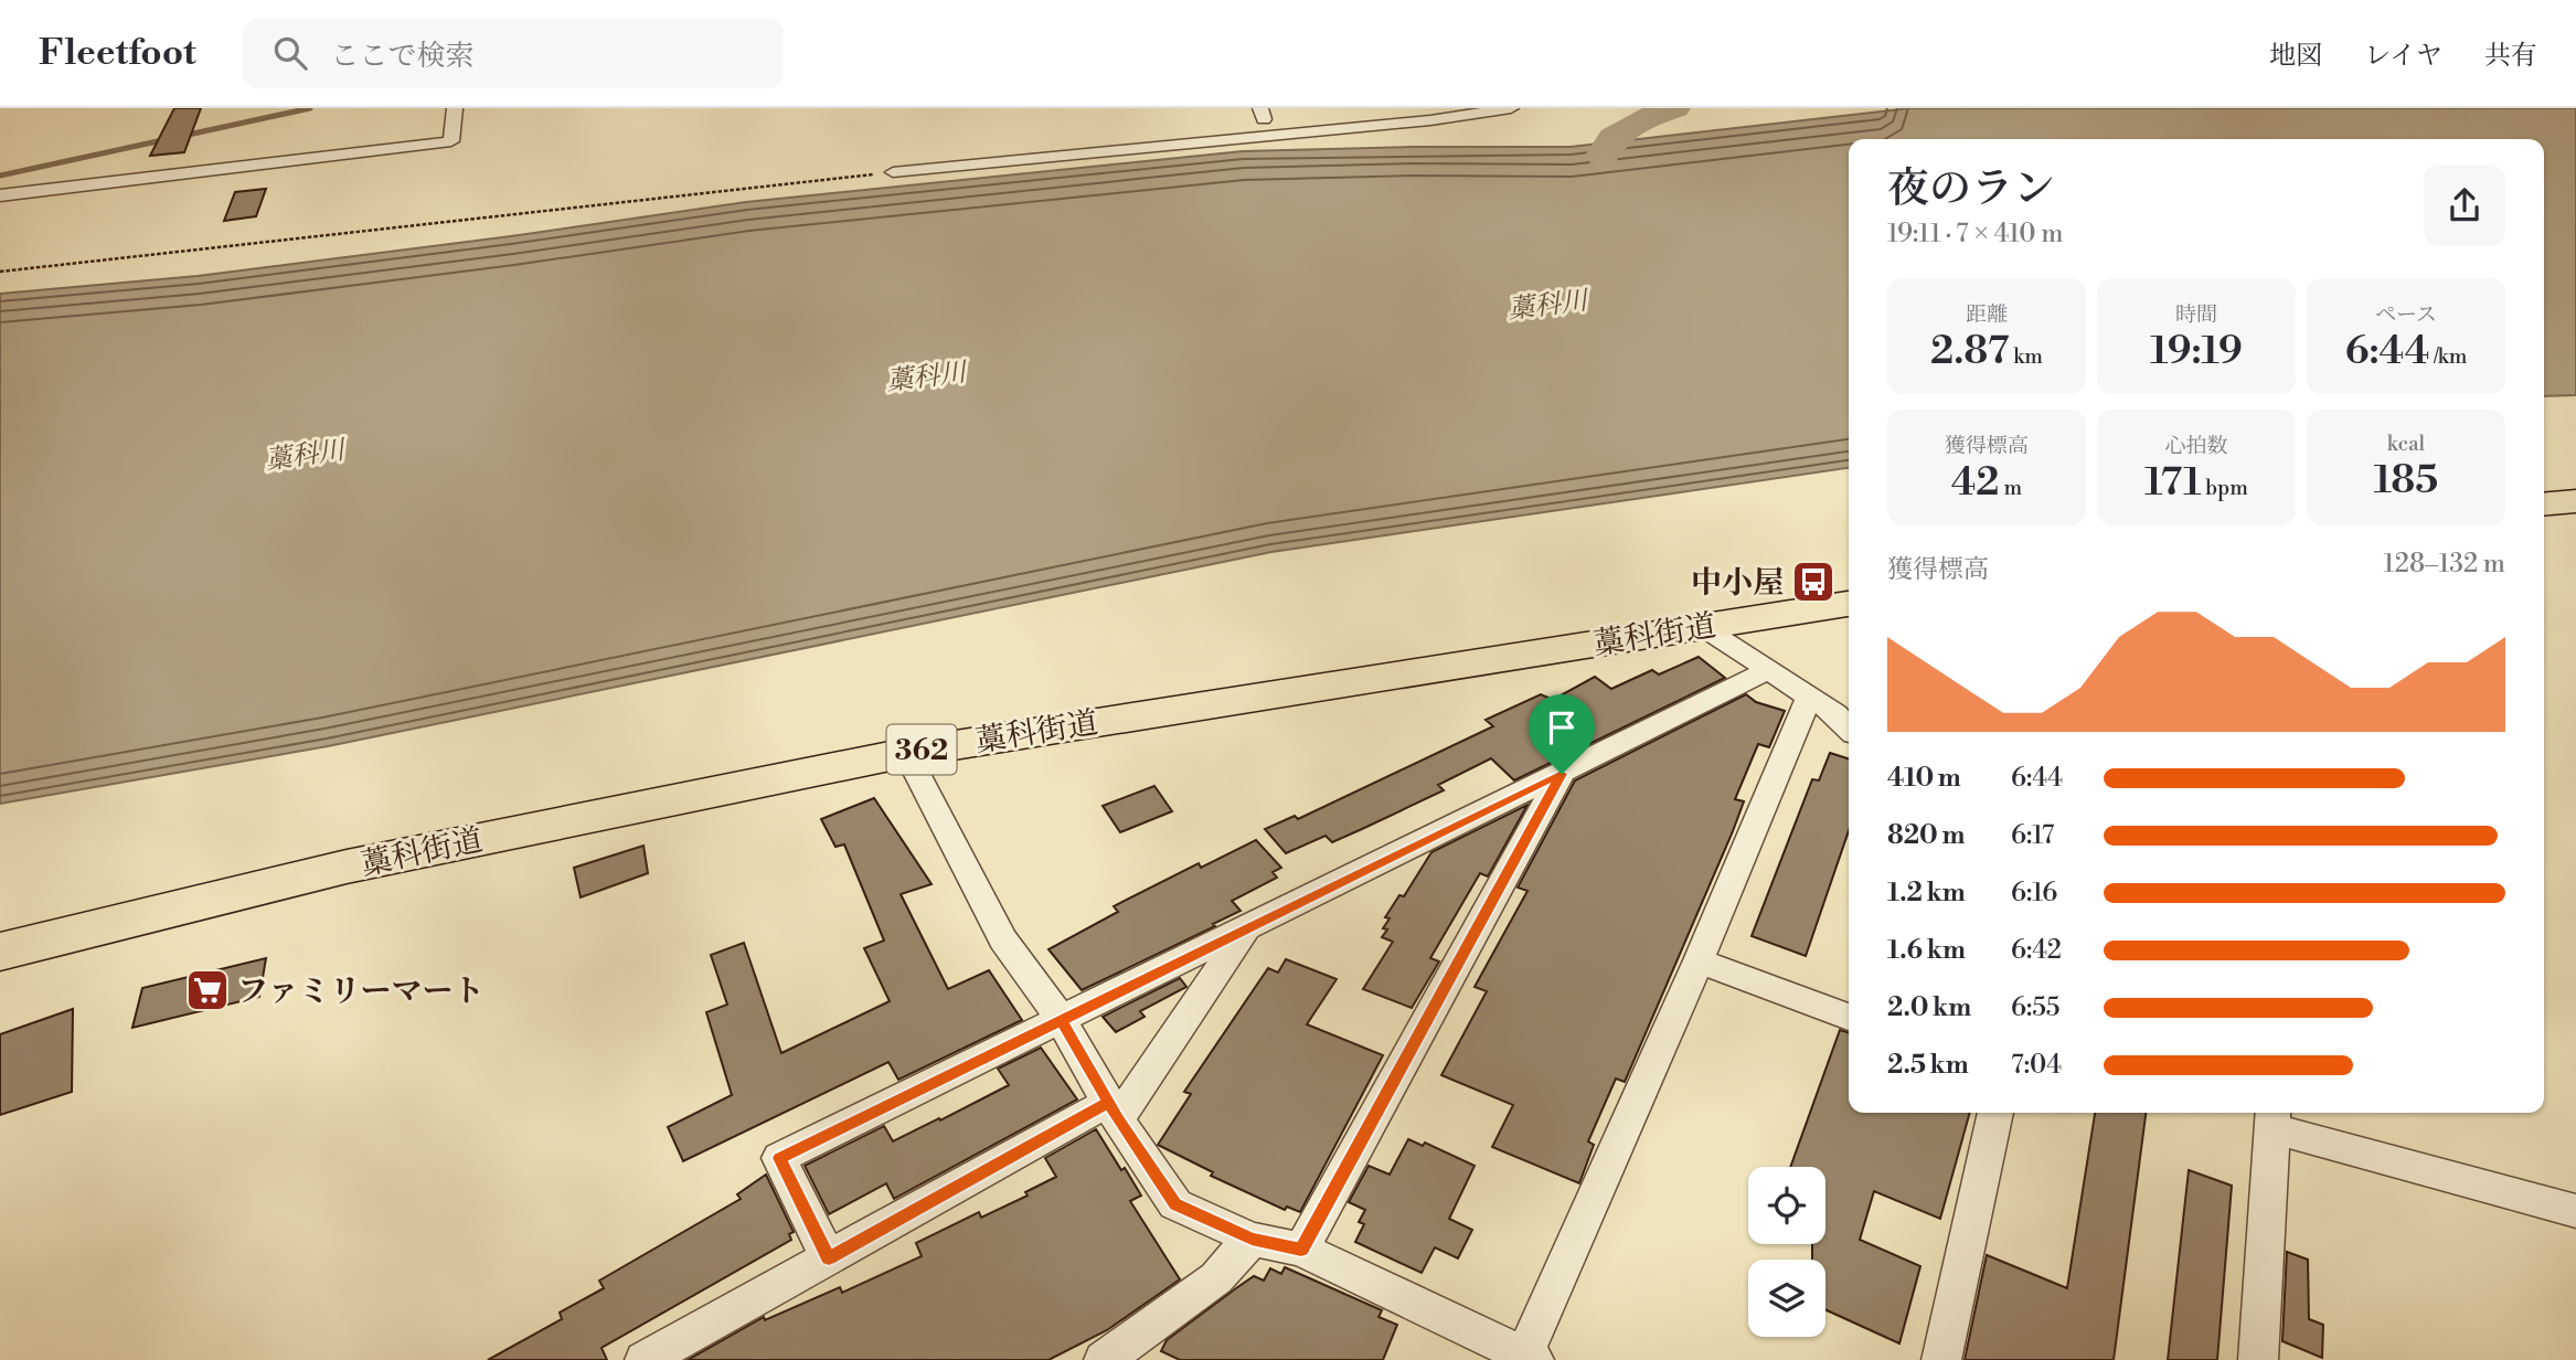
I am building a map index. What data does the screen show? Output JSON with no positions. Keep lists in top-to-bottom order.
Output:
{
  "streets": {
    "highway": ["藁科街道", "362"]
  },
  "water": ["藁科川"],
  "places": {
    "bus stop": ["中小屋"],
    "supermarket": ["ファミリーマート"]
  },
  "page": {
    "header": "Fleetfoot",
    "search": "ここで検索",
    "nav": ["地図", "レイヤ", "共有"],
    "heading": ["夜のラン", "19:11 · 7 × 410 m"],
    "stats": [
      ["距離", "2.87 km"],
      ["時間", "19:19"],
      ["ペース", "6:44 /km"],
      ["獲得標高", "42 m"],
      ["心拍数", "171 bpm"],
      ["kcal", "185"]
    ],
    "chart": ["獲得標高", "128–132 m"],
    "list": [
      {
        "name": "410 m",
        "note": "6:44"
      },
      {
        "name": "820 m",
        "note": "6:17"
      },
      {
        "name": "1.2 km",
        "note": "6:16"
      },
      {
        "name": "1.6 km",
        "note": "6:42"
      },
      {
        "name": "2.0 km",
        "note": "6:55"
      },
      {
        "name": "2.5 km",
        "note": "7:04"
      }
    ]
  }
}
